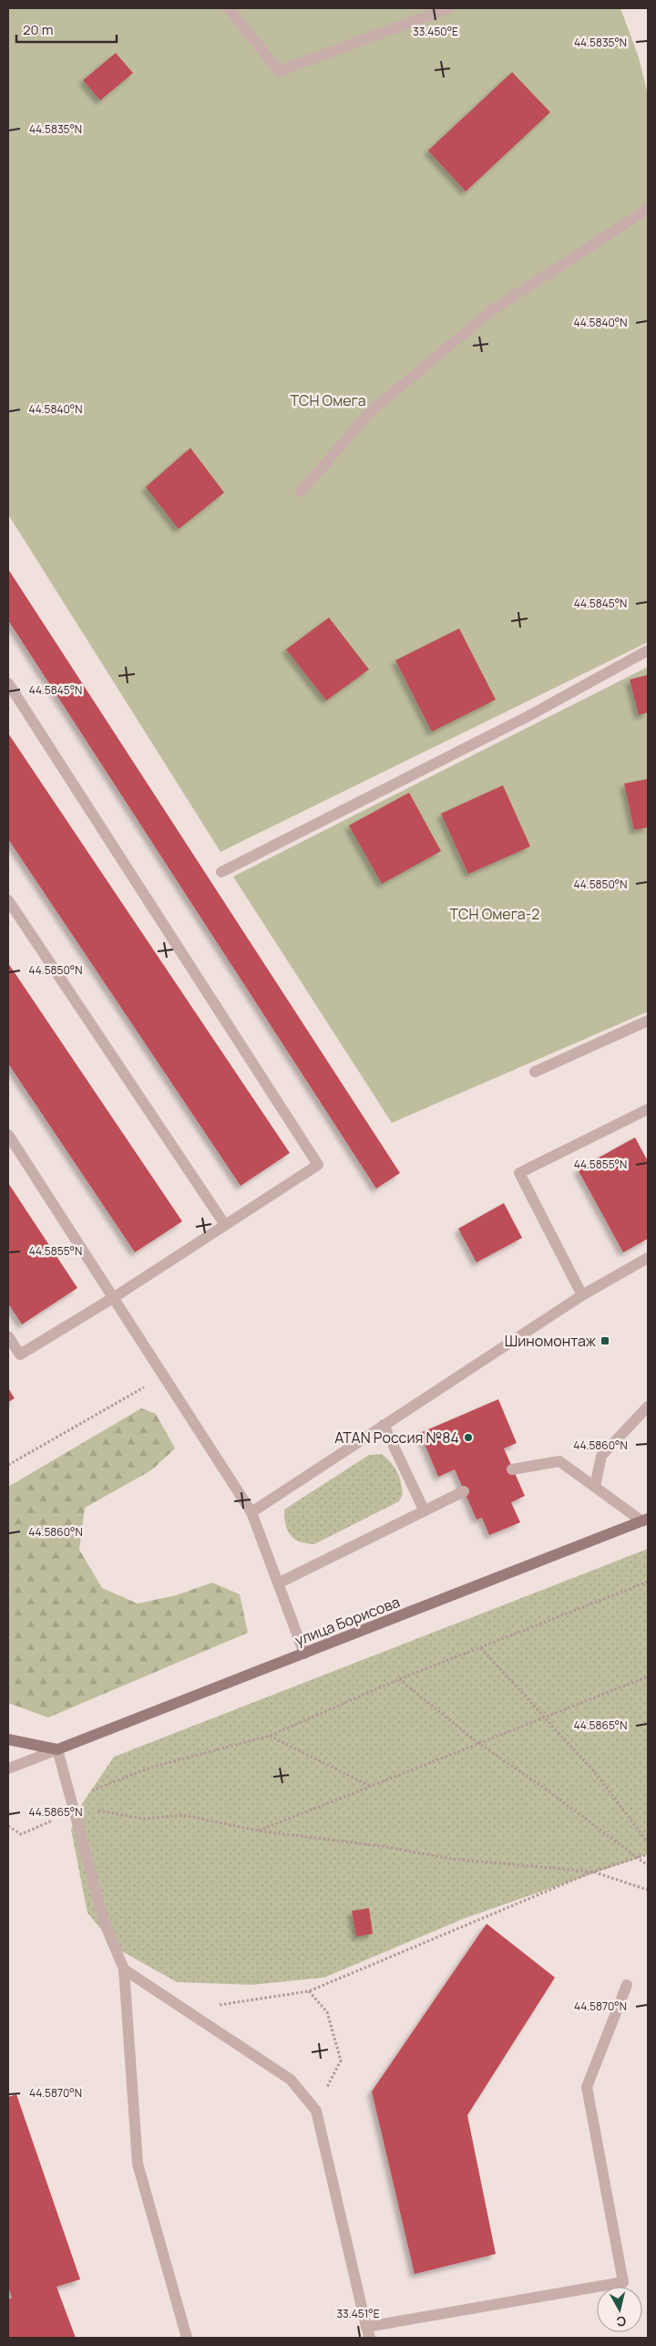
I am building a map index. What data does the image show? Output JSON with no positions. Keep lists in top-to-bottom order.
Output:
{
  "streets": {
    "main road": ["улица Борисова"]
  },
  "parks": ["ТСН Омега", "ТСН Омега-2"],
  "places": {
    "transit": ["Шиномонтаж"],
    "other": ["ATAN Россия №84"]
  },
  "scale_bar": "20 m",
  "north": "bottom",
  "coordinates": [
    "33.450°E",
    "44.5835°N",
    "44.5840°N",
    "44.5845°N",
    "44.5850°N",
    "44.5855°N",
    "44.5860°N",
    "44.5865°N",
    "44.5870°N",
    "33.451°E"
  ]
}
